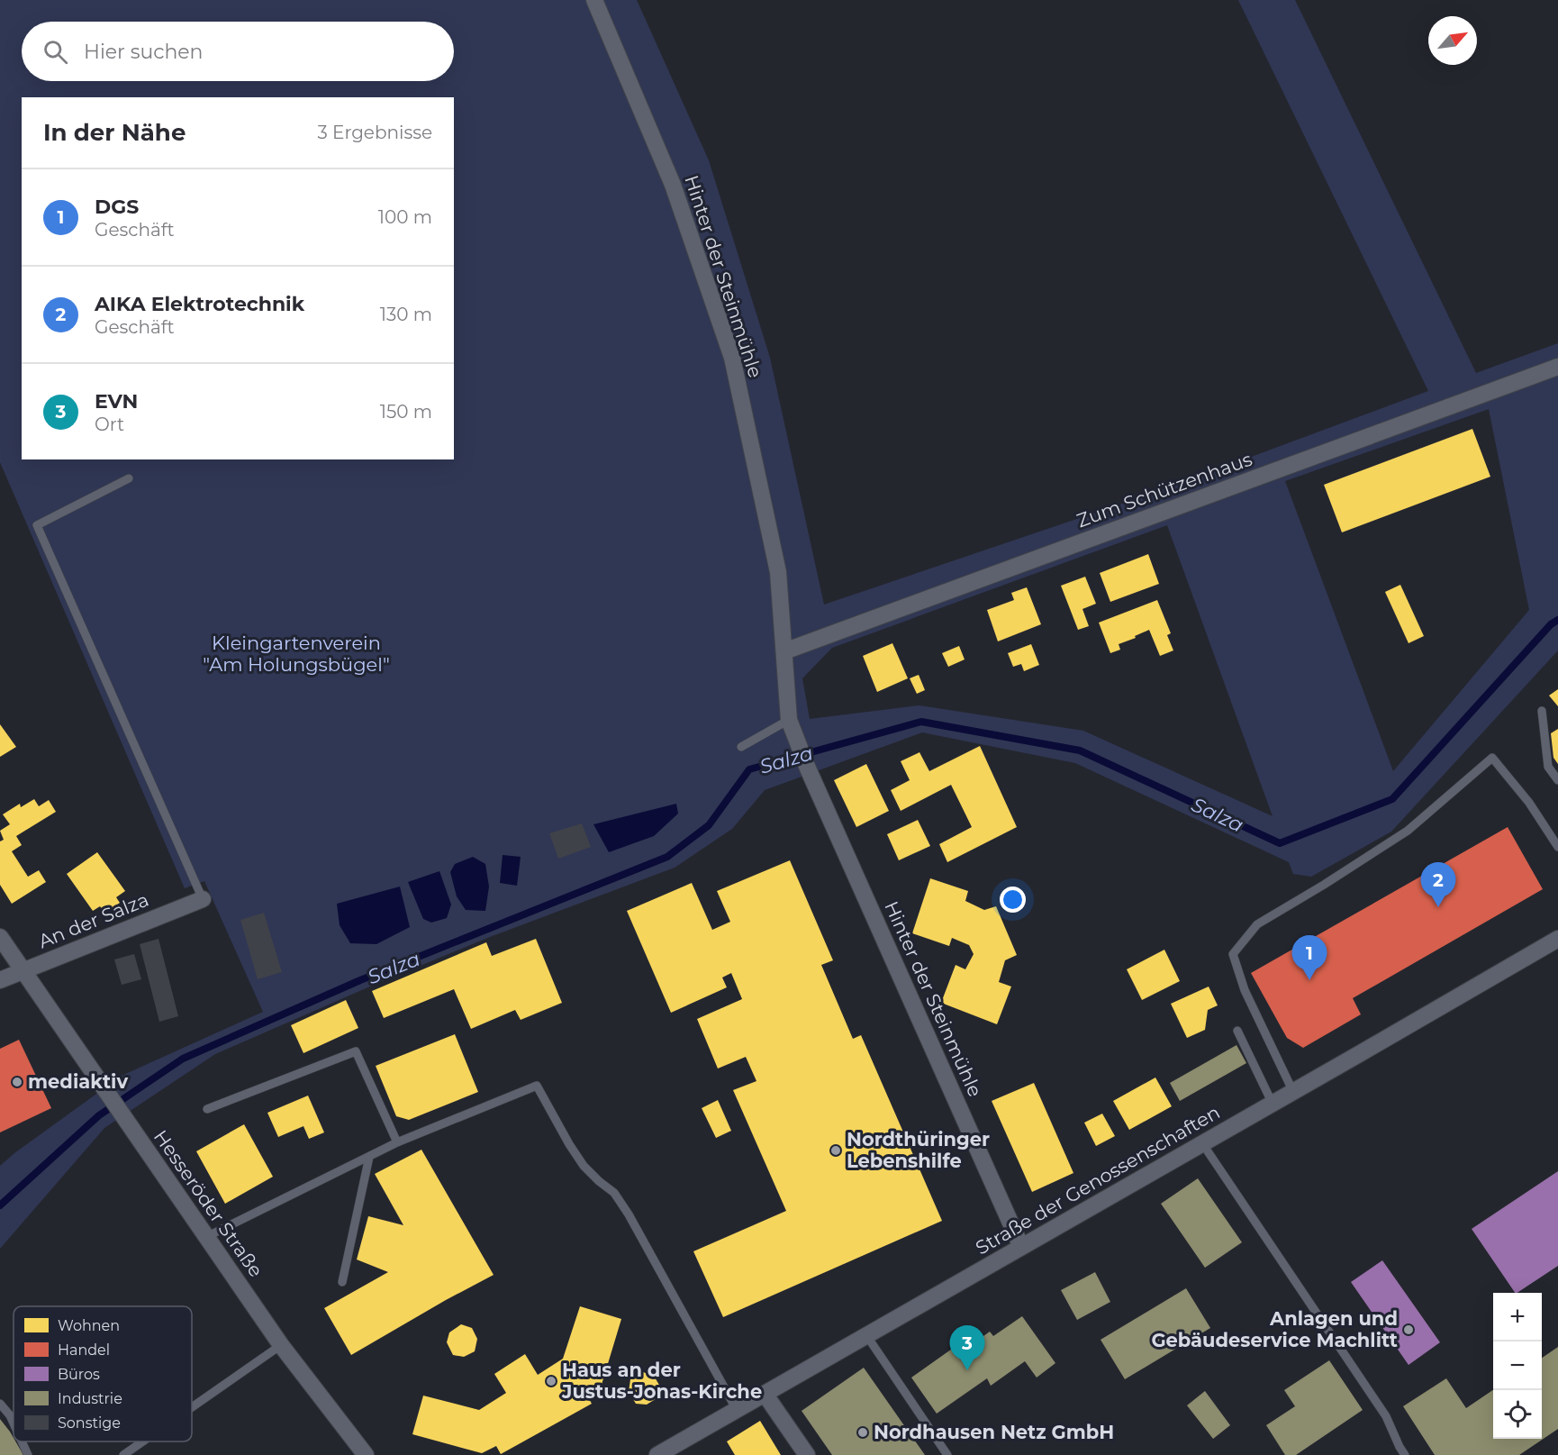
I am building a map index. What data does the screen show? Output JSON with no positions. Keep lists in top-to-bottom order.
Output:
{
  "streets": {
    "street": [
      "Hinter der Steinmühle",
      "Zum Schützenhaus",
      "An der Salza",
      "Straße der Genossenschaften",
      "Hesseröder Straße"
    ]
  },
  "crossings": [
    ["Hinter der Steinmühle", "Zum Schützenhaus"],
    ["Hinter der Steinmühle", "Straße der Genossenschaften"],
    ["An der Salza", "Hesseröder Straße"]
  ],
  "water": ["Salza"],
  "parks": ["Kleingartenverein \"Am Holungsbügel\""],
  "places": [
    "mediaktiv",
    "Nordthüringer Lebenshilfe",
    "Anlagen und Gebäudeservice Machlitt",
    "Haus an der Justus-Jonas-Kirche",
    "Nordhausen Netz GmbH"
  ],
  "legend": [
    "Wohnen",
    "Handel",
    "Büros",
    "Industrie",
    "Sonstige"
  ],
  "north": "top right",
  "page": {
    "search": "Hier suchen",
    "heading": ["In der Nähe", "3 Ergebnisse"],
    "list": [
      {
        "mark": "1",
        "name": "DGS",
        "note": "Geschäft",
        "value": "100 m"
      },
      {
        "mark": "2",
        "name": "AIKA Elektrotechnik",
        "note": "Geschäft",
        "value": "130 m"
      },
      {
        "mark": "3",
        "name": "EVN",
        "note": "Ort",
        "value": "150 m"
      }
    ],
    "pins": ["2", "1", "3"],
    "map_buttons": ["+", "−"]
  }
}
